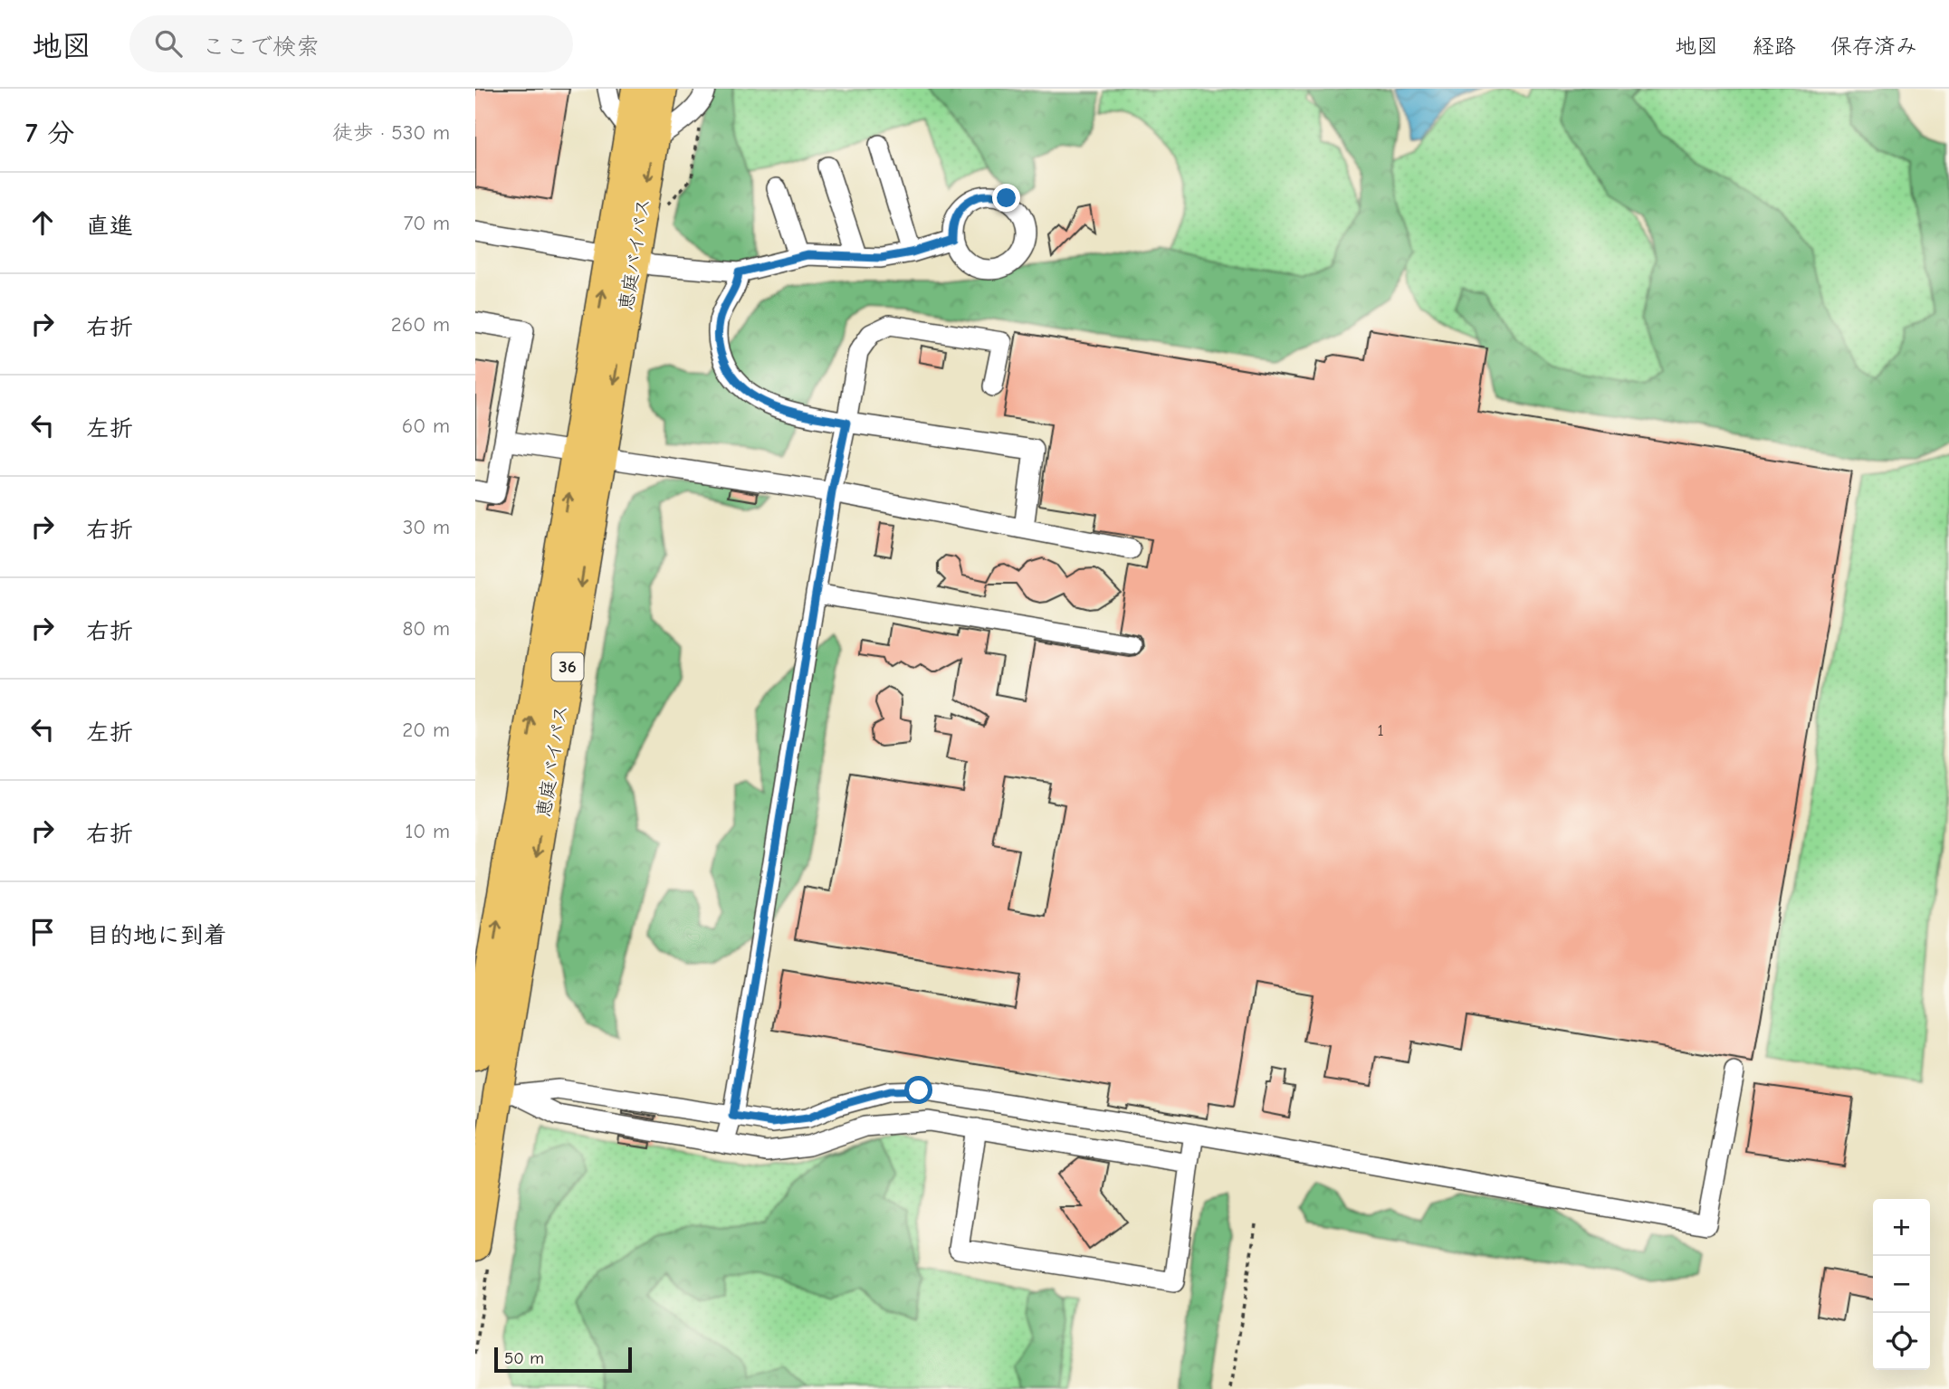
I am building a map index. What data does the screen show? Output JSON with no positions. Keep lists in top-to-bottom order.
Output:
{
  "streets": {
    "highway": ["恵庭バイパス", "36"]
  },
  "house_numbers": ["1"],
  "scale_bar": "50 m",
  "page": {
    "header": "地図",
    "search": "ここで検索",
    "nav": ["地図", "経路", "保存済み"],
    "heading": ["7 分", "徒歩 · 530 m"],
    "list": [
      ["直進", "70 m"],
      ["右折", "260 m"],
      ["左折", "60 m"],
      ["右折", "30 m"],
      ["右折", "80 m"],
      ["左折", "20 m"],
      ["右折", "10 m"],
      "目的地に到着"
    ],
    "map_buttons": ["+", "−"],
    "scale": "50 m"
  }
}
